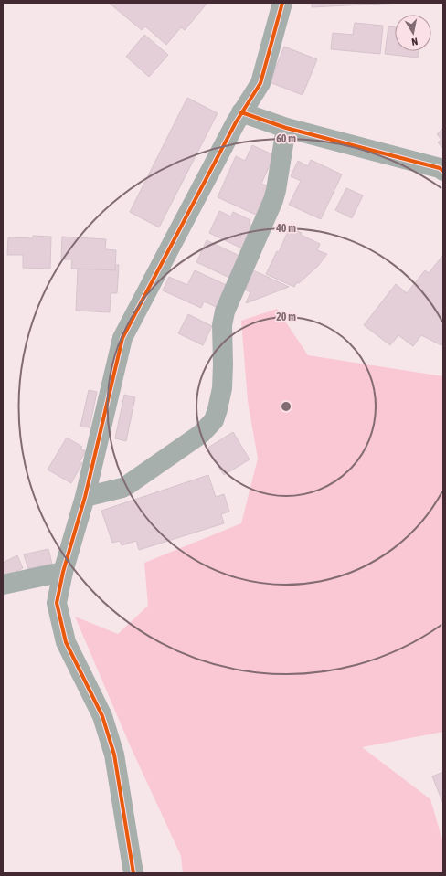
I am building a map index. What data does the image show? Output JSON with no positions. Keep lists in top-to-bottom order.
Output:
{
  "north": "bottom",
  "rings": ["60 m", "40 m", "20 m"]
}
